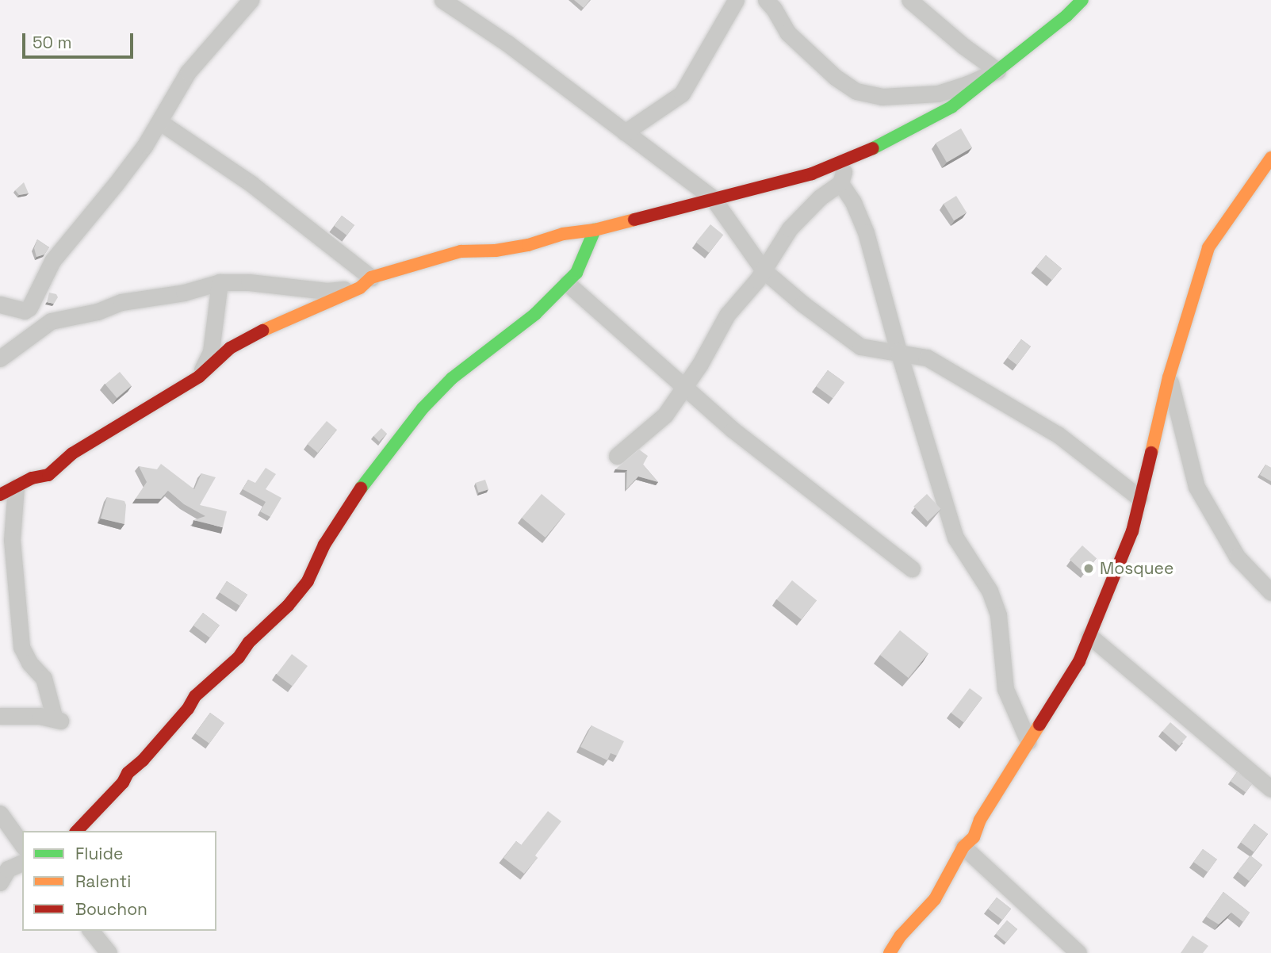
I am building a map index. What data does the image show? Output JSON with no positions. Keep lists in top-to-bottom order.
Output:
{
  "places": ["Mosquee"],
  "legend": ["Fluide", "Ralenti", "Bouchon"],
  "scale_bar": "50 m"
}
